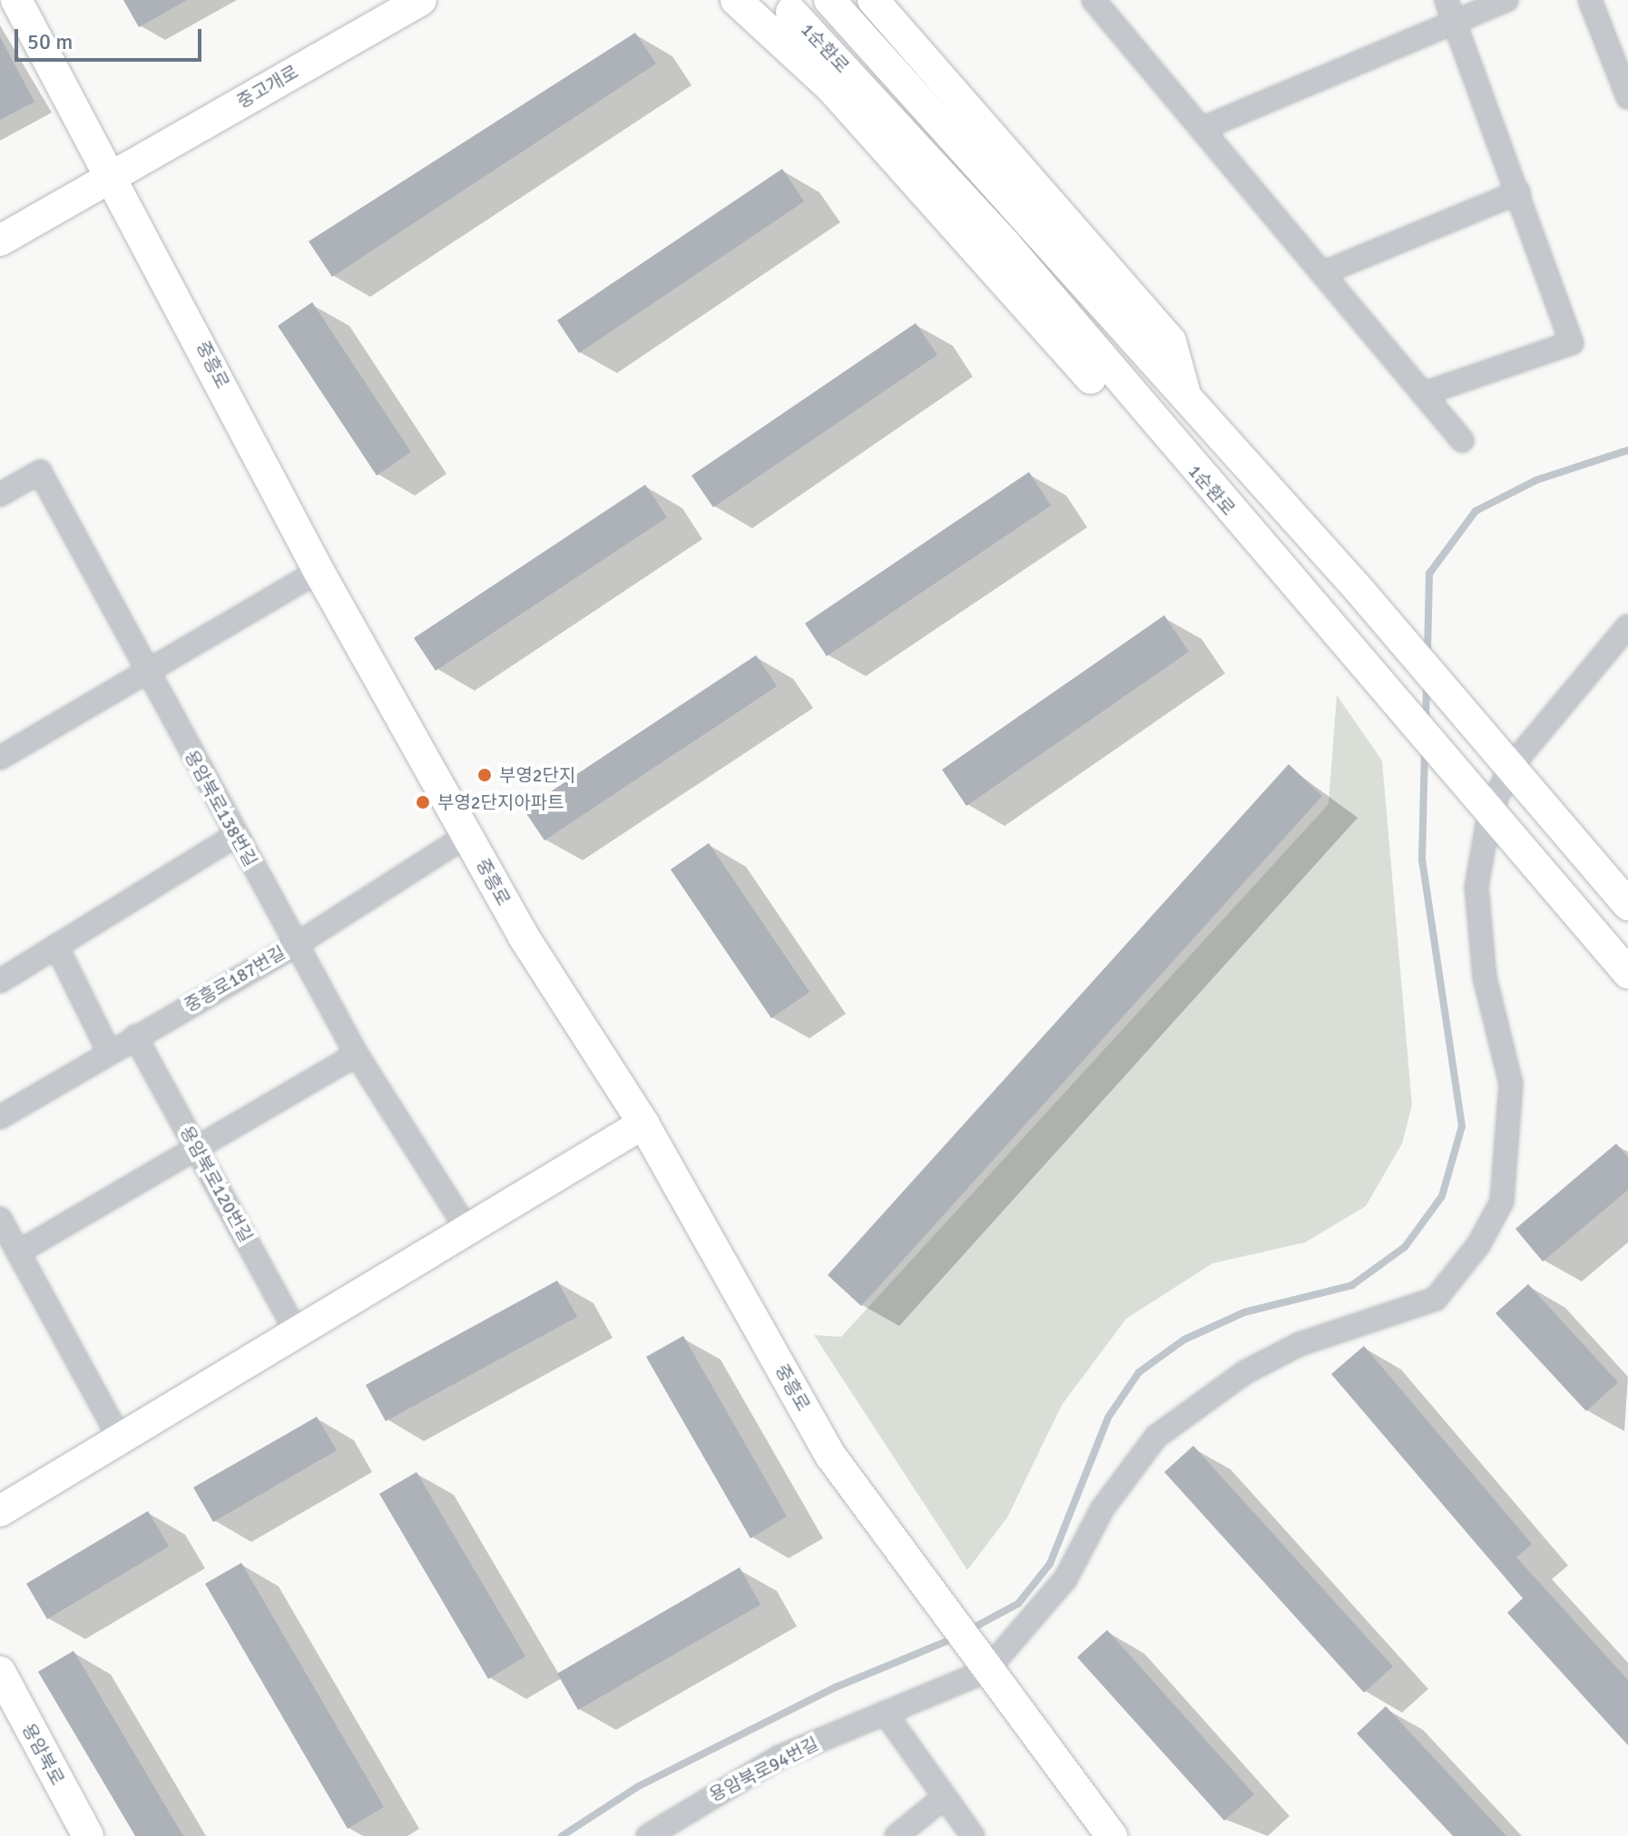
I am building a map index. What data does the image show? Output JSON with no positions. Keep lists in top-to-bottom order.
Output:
{
  "streets": {
    "street": [
      "1순환로",
      "중고개로",
      "중흥로",
      "용암북로138번길",
      "중흥로187번길",
      "용암북로120번길",
      "용암북로",
      "용암북로94번길"
    ]
  },
  "crossings": [
    ["중고개로", "중흥로"],
    ["중흥로", "중흥로187번길"],
    ["중흥로", "용암북로94번길"],
    ["용암북로138번길", "중흥로187번길"],
    ["중흥로187번길", "용암북로120번길"]
  ],
  "places": ["부영2단지", "부영2단지아파트"],
  "scale_bar": "50 m"
}
